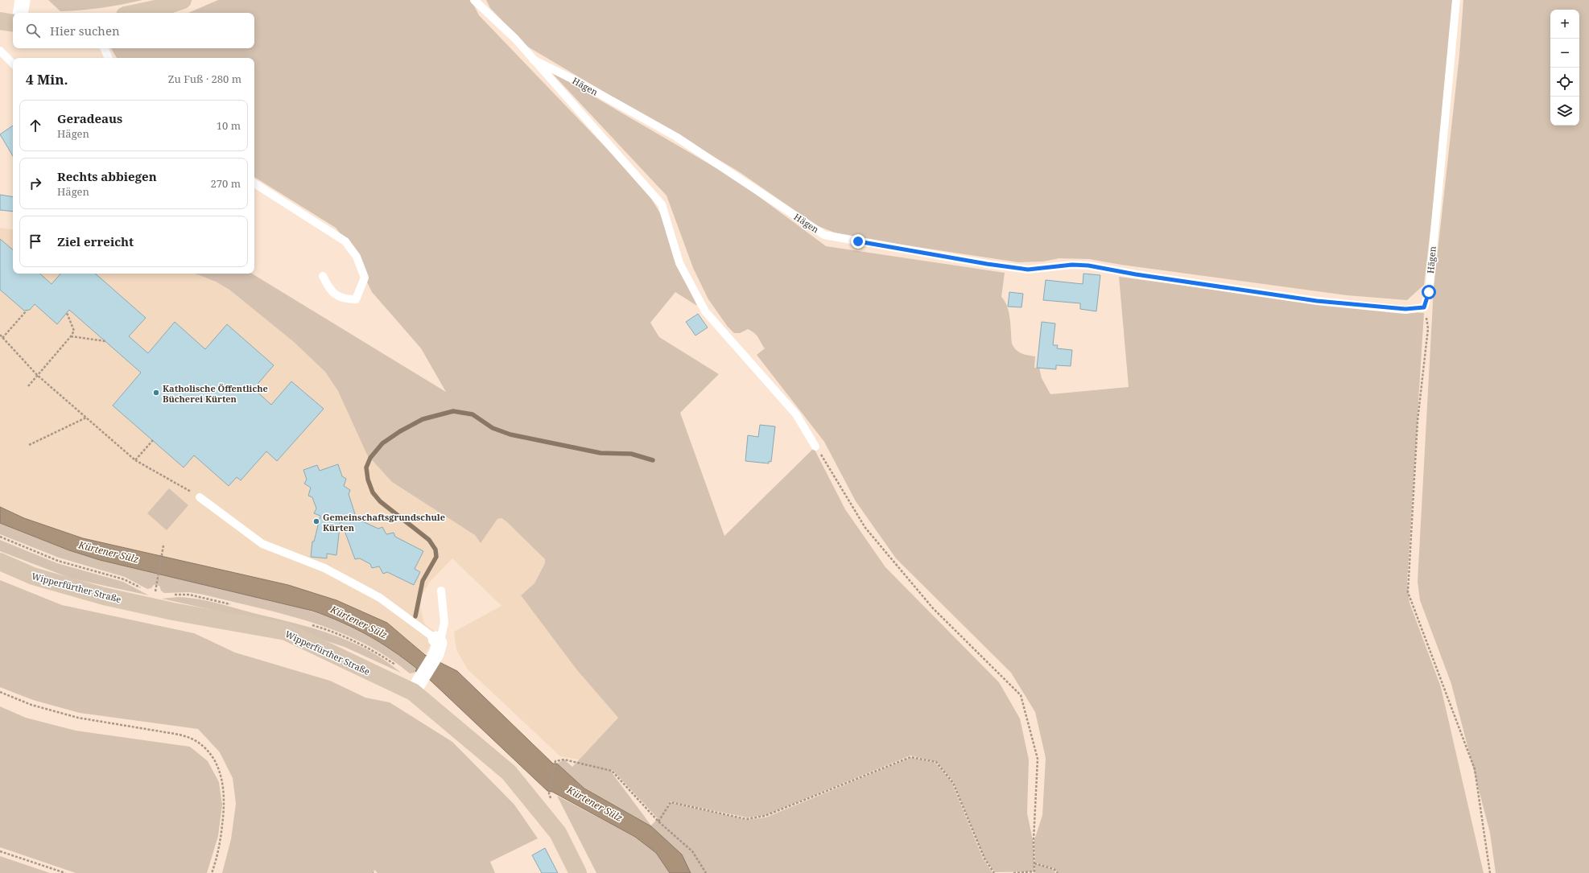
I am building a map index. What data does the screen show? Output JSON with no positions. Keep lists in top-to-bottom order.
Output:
{
  "streets": {
    "main road": ["Wipperfürther Straße"],
    "lane": ["Hägen"]
  },
  "water": ["Kürtener Sülz"],
  "places": ["Katholische Öffentliche Bücherei Kürten", "Gemeinschaftsgrundschule Kürten"],
  "page": {
    "map_buttons": ["+", "−"],
    "search": "Hier suchen",
    "heading": ["4 Min.", "Zu Fuß · 280 m"],
    "list": [
      ["Geradeaus", "Hägen", "10 m"],
      ["Rechts abbiegen", "Hägen", "270 m"],
      "Ziel erreicht"
    ]
  }
}
